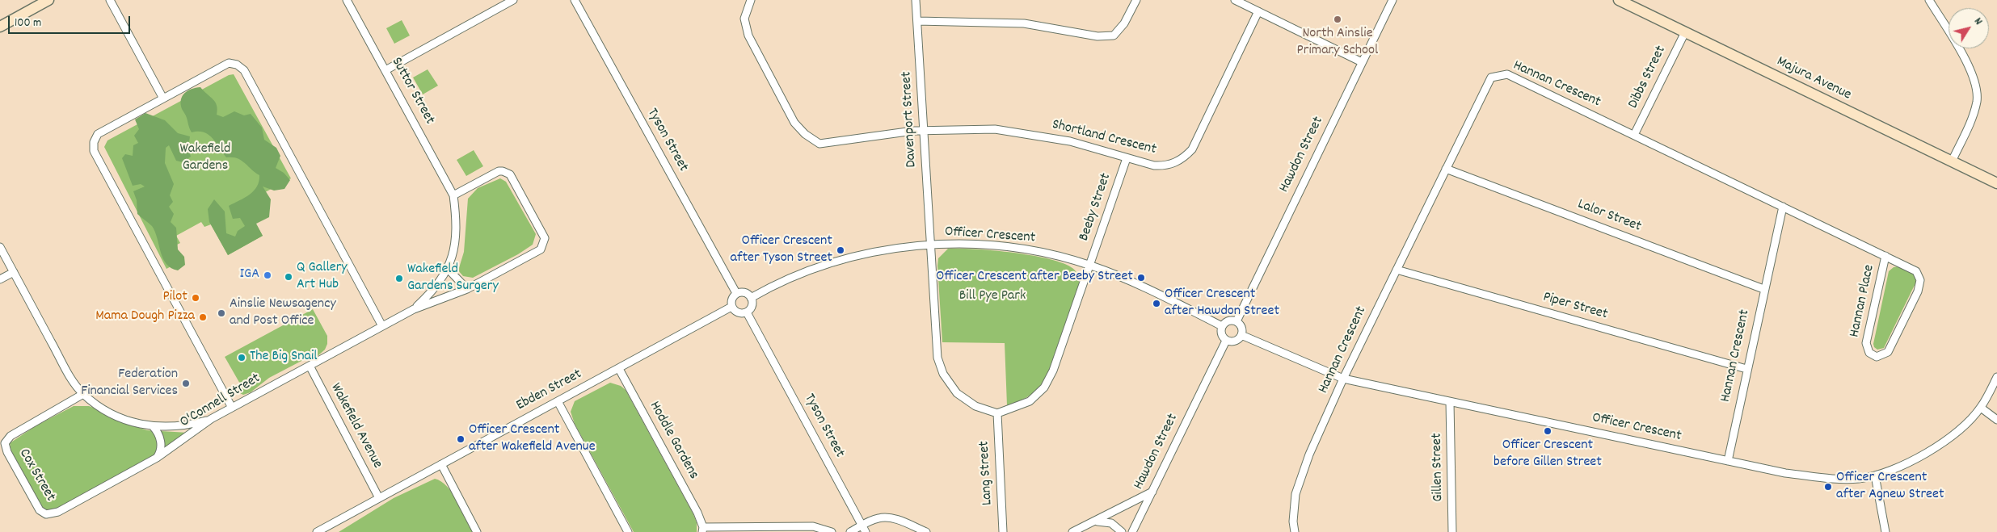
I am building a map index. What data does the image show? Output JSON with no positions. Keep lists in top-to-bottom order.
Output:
{
  "streets": {
    "main road": ["Majura Avenue"],
    "street": [
      "Dibbs Street",
      "Hannan Crescent",
      "Suttor Street",
      "Davenport Street",
      "Shortland Crescent",
      "Tyson Street",
      "Hawdon Street",
      "Beeby Street",
      "Lalor Street",
      "Officer Crescent",
      "Hannan Place",
      "Piper Street",
      "Ebden Street",
      "O'Connell Street",
      "Wakefield Avenue",
      "Hoddle Gardens",
      "Gillen Street",
      "Lang Street",
      "Cox Street"
    ]
  },
  "crossings": [
    ["Dibbs Street", "Majura Avenue"],
    ["Dibbs Street", "Hannan Crescent"],
    ["Hannan Crescent", "Lalor Street"],
    ["Hannan Crescent", "Officer Crescent"],
    ["Hannan Crescent", "Hannan Place"],
    ["Hannan Crescent", "Piper Street"],
    ["Suttor Street", "O'Connell Street"],
    ["Davenport Street", "Shortland Crescent"],
    ["Davenport Street", "Beeby Street"],
    ["Davenport Street", "Officer Crescent"],
    ["Davenport Street", "Lang Street"],
    ["Shortland Crescent", "Beeby Street"],
    ["Tyson Street", "Officer Crescent"],
    ["Tyson Street", "Ebden Street"],
    ["Hawdon Street", "Officer Crescent"],
    ["Beeby Street", "Officer Crescent"],
    ["Beeby Street", "Lang Street"],
    ["Officer Crescent", "Ebden Street"],
    ["Officer Crescent", "Gillen Street"],
    ["Ebden Street", "Wakefield Avenue"],
    ["Ebden Street", "Hoddle Gardens"],
    ["O'Connell Street", "Wakefield Avenue"],
    ["O'Connell Street", "Cox Street"]
  ],
  "parks": ["Wakefield Gardens", "Bill Pye Park"],
  "places": [
    "North Ainslie Primary School",
    "Officer Crescent after Tyson Street",
    "IGA",
    "Q Gallery Art Hub",
    "Officer Crescent after Beeby Street",
    "Wakefield Gardens Surgery",
    "Pilot",
    "Officer Crescent after Hawdon Street",
    "Ainslie Newsagency and Post Office",
    "Mama Dough Pizza",
    "The Big Snail",
    "Federation Financial Services",
    "Officer Crescent before Gillen Street",
    "Officer Crescent after Wakefield Avenue",
    "Officer Crescent after Agnew Street"
  ],
  "scale_bar": "100 m",
  "north": "top right"
}
